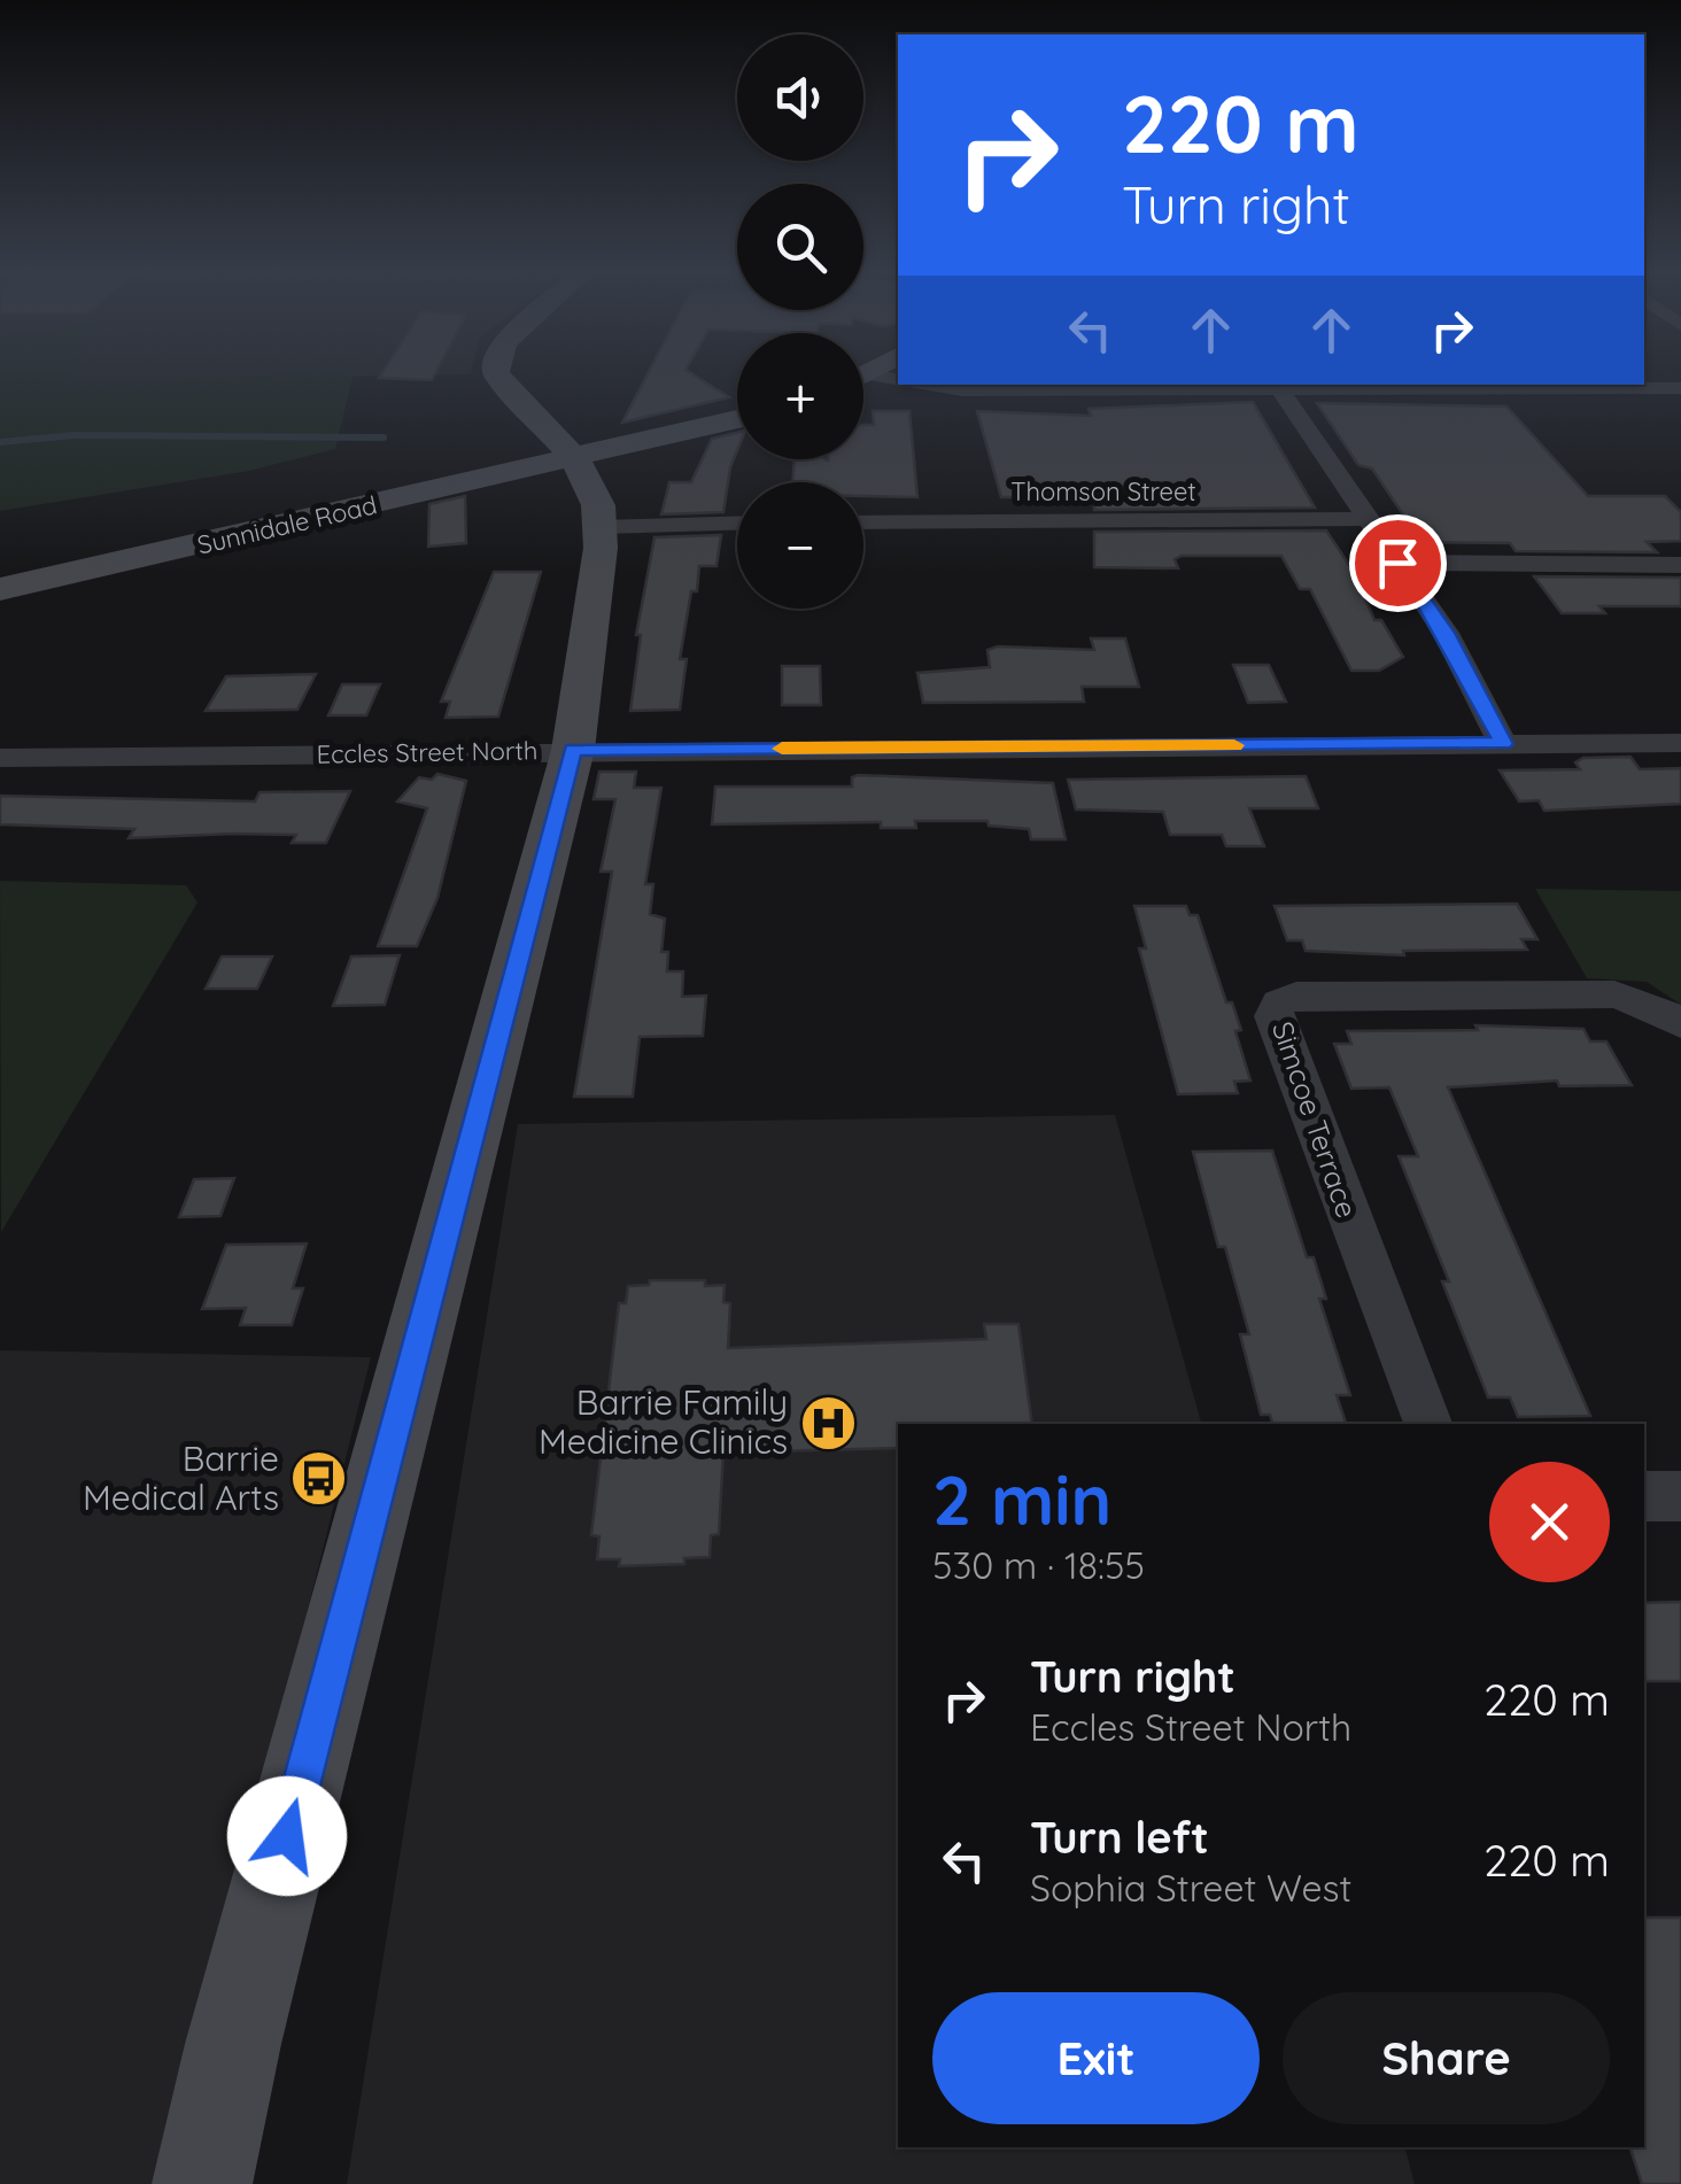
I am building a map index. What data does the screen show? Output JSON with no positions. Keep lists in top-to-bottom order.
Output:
{
  "streets": {
    "street": [
      "Thomson Street",
      "Sunnidale Road",
      "Eccles Street North",
      "Simcoe Terrace"
    ]
  },
  "places": {
    "hospital": ["Barrie Family Medicine Clinics"],
    "bus stop": ["Barrie Medical Arts"]
  },
  "page": {
    "map_buttons": ["+", "−"],
    "turn": ["220 m", "Turn right"],
    "heading": ["2 min", "530 m · 18:55"],
    "list": [
      {
        "name": "Turn right",
        "note": "Eccles Street North",
        "value": "220 m"
      },
      {
        "name": "Turn left",
        "note": "Sophia Street West",
        "value": "220 m"
      }
    ],
    "buttons": ["Exit", "Share"]
  }
}
